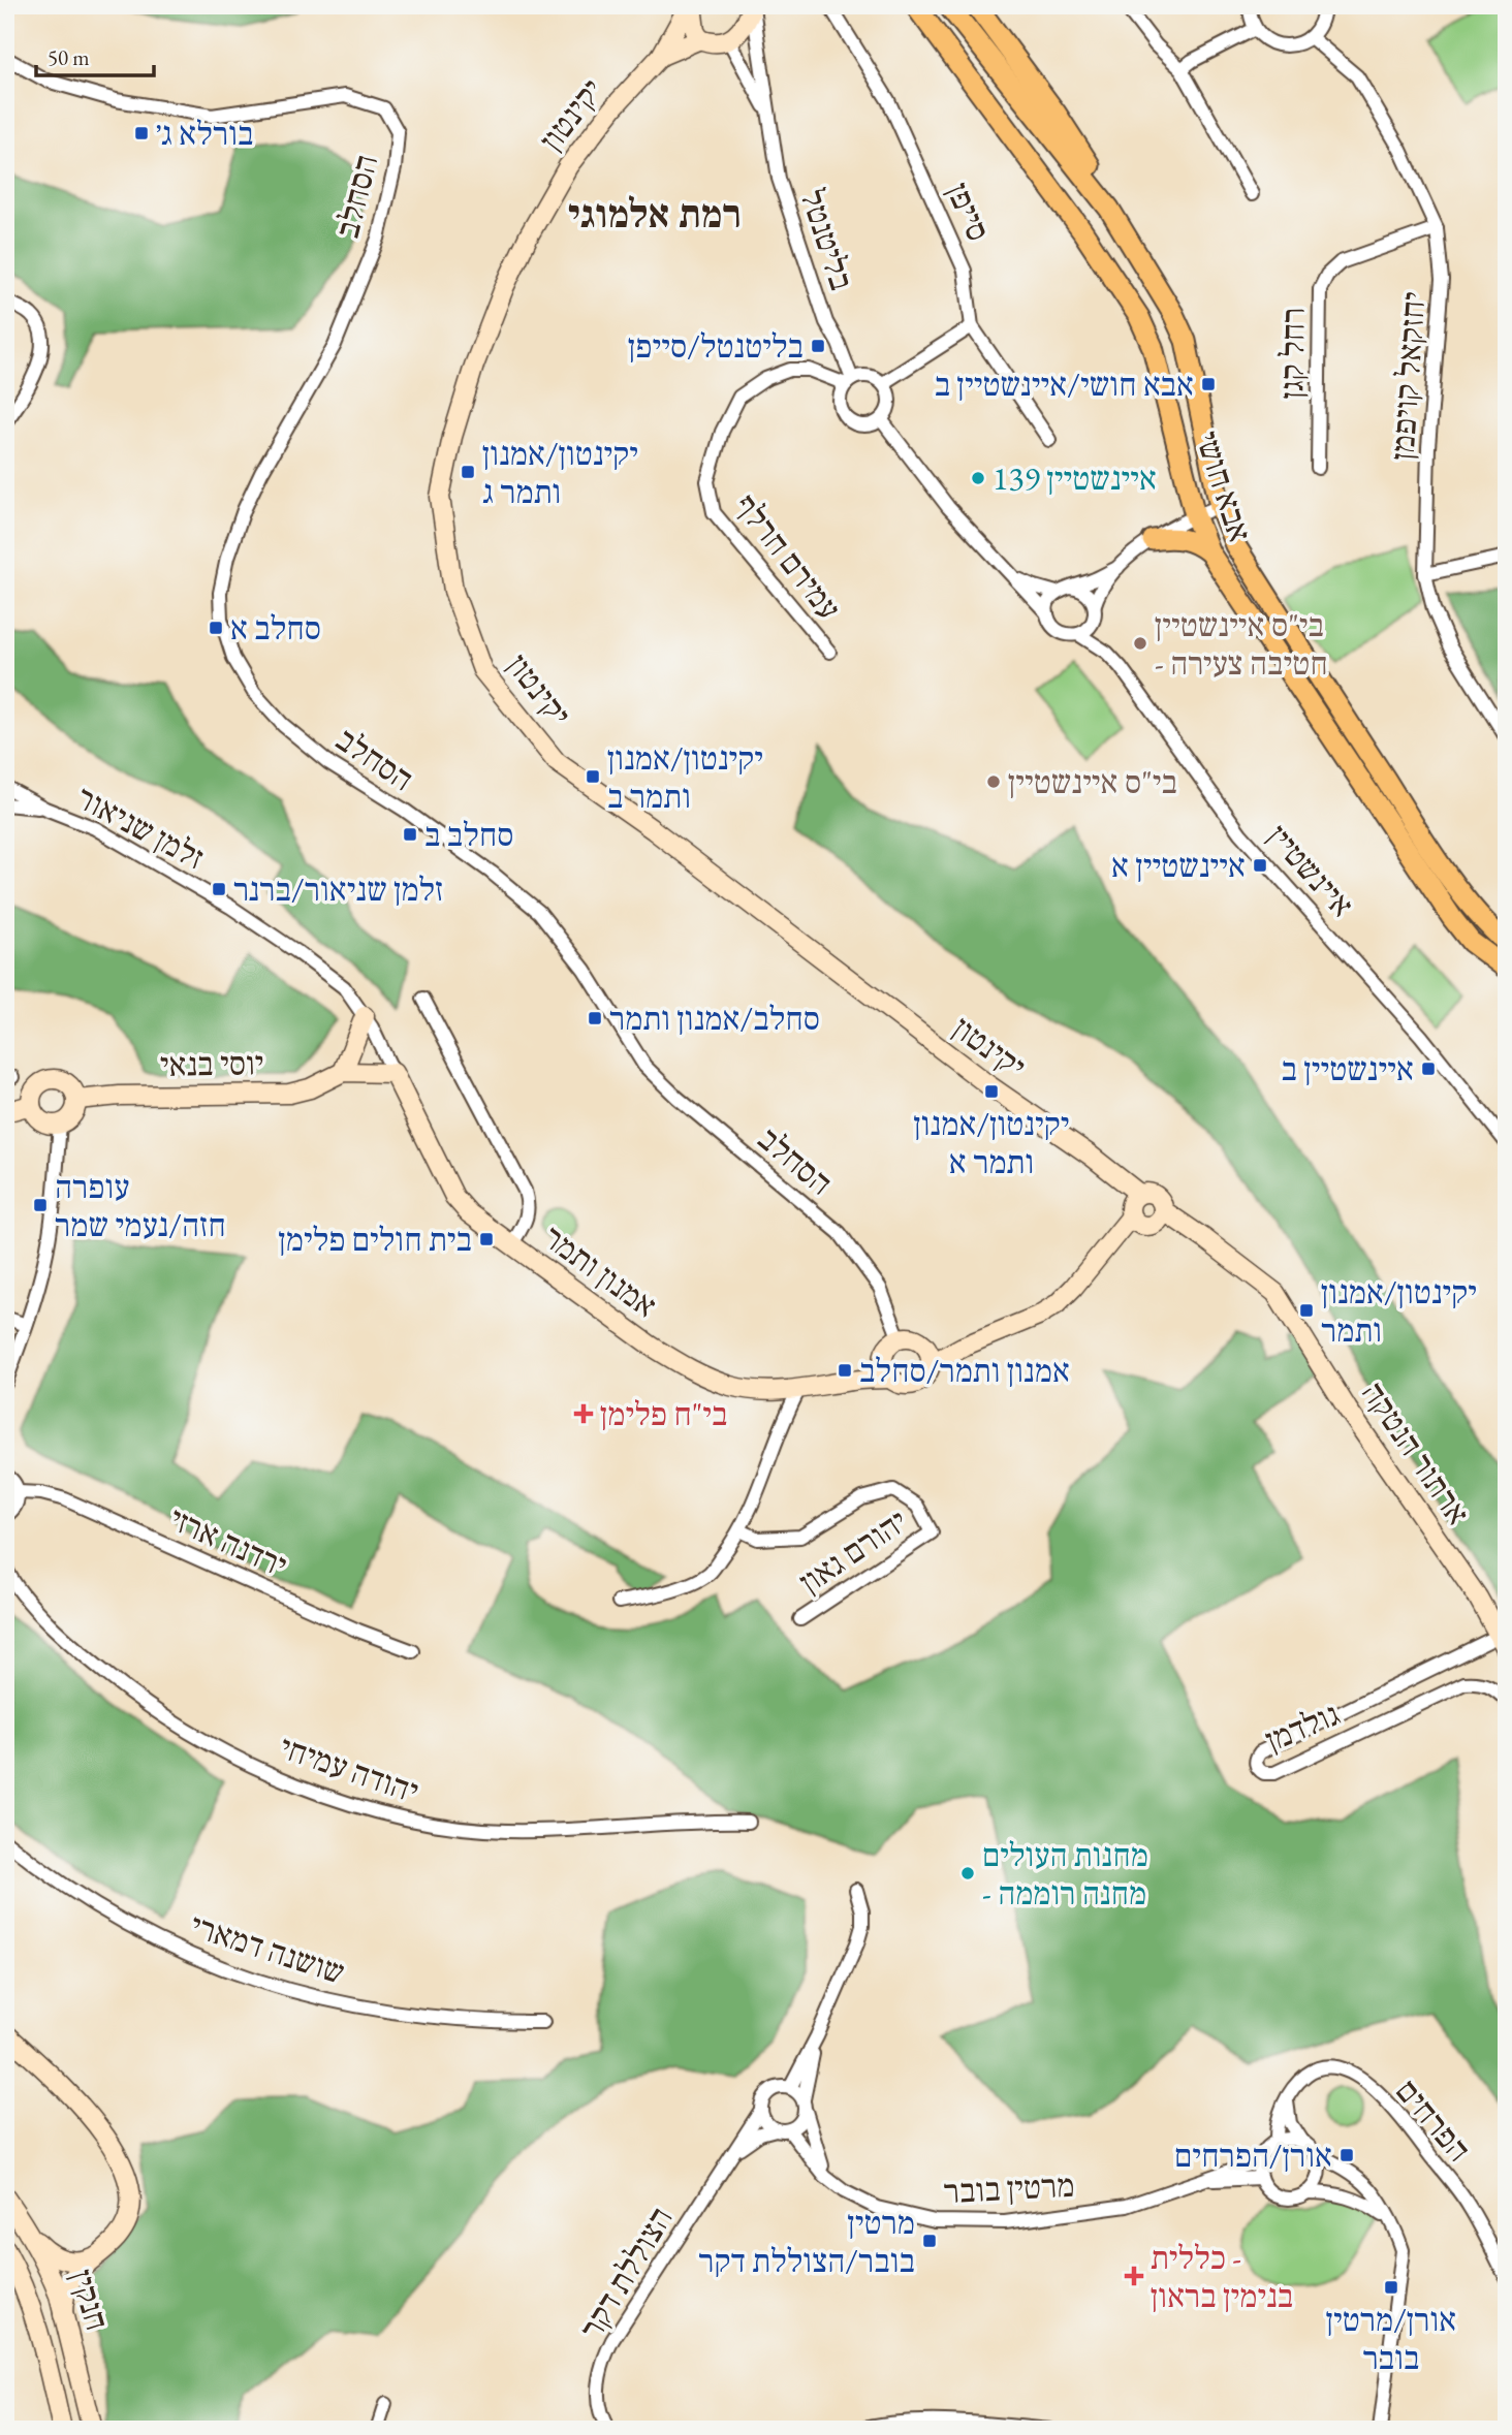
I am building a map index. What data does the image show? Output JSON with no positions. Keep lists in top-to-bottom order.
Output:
{
  "streets": {
    "main road": ["אבא חושי"],
    "street": [
      "יקינטון",
      "הסחלב",
      "סייפן",
      "בליטנטל",
      "רחל קגן",
      "יחזקאל קויפמן",
      "עמירם חרלף",
      "זלמן שניאור",
      "איינשטיין",
      "יוסי בנאי",
      "אמנון ותמר",
      "ארתור הנטקה",
      "ירדנה ארזי",
      "יהורם גאון",
      "גולדמן",
      "יהודה עמיחי",
      "שושנה דמארי",
      "הפרחים",
      "מרטין בובר",
      "הצוללת דקר",
      "חנקין"
    ]
  },
  "crossings": [
    ["יקינטון", "ארתור הנטקה"],
    ["הסחלב", "אמנון ותמר"],
    ["בליטנטל", "עמירם חרלף"],
    ["רחל קגן", "יחזקאל קויפמן"],
    ["זלמן שניאור", "יוסי בנאי"],
    ["זלמן שניאור", "אמנון ותמר"],
    ["יוסי בנאי", "אמנון ותמר"],
    ["ארתור הנטקה", "גולדמן"],
    ["הפרחים", "מרטין בובר"],
    ["מרטין בובר", "הצוללת דקר"]
  ],
  "districts": ["רמת אלמוגי"],
  "places": {
    "transit": [
      "בורלא ג׳",
      "בליטנטל/סייפן",
      "אבא חושי/איינשטיין ב",
      "יקינטון/אמנון ותמר ג",
      "סחלב א",
      "יקינטון/אמנון ותמר ב",
      "סחלב ב",
      "איינשטיין א",
      "זלמן שניאור/ברנר",
      "סחלב/אמנון ותמר",
      "איינשטיין ב",
      "יקינטון/אמנון ותמר א",
      "עופרה חזה/נעמי שמר",
      "בית חולים פלימן",
      "יקינטון/אמנון ותמר",
      "אמנון ותמר/סחלב",
      "אורן/הפרחים",
      "מרטין בובר/הצוללת דקר",
      "אורן/מרטין בובר"
    ],
    "other": [
      "איינשטיין 139",
      "בי\"ס איינשטיין - חטיבה צעירה",
      "בי\"ס איינשטיין",
      "מחנות העולים - מחנה רוממה"
    ],
    "health": ["בי\"ח פלימן", "כללית - בנימין בראון"]
  },
  "scale_bar": "50 m"
}
